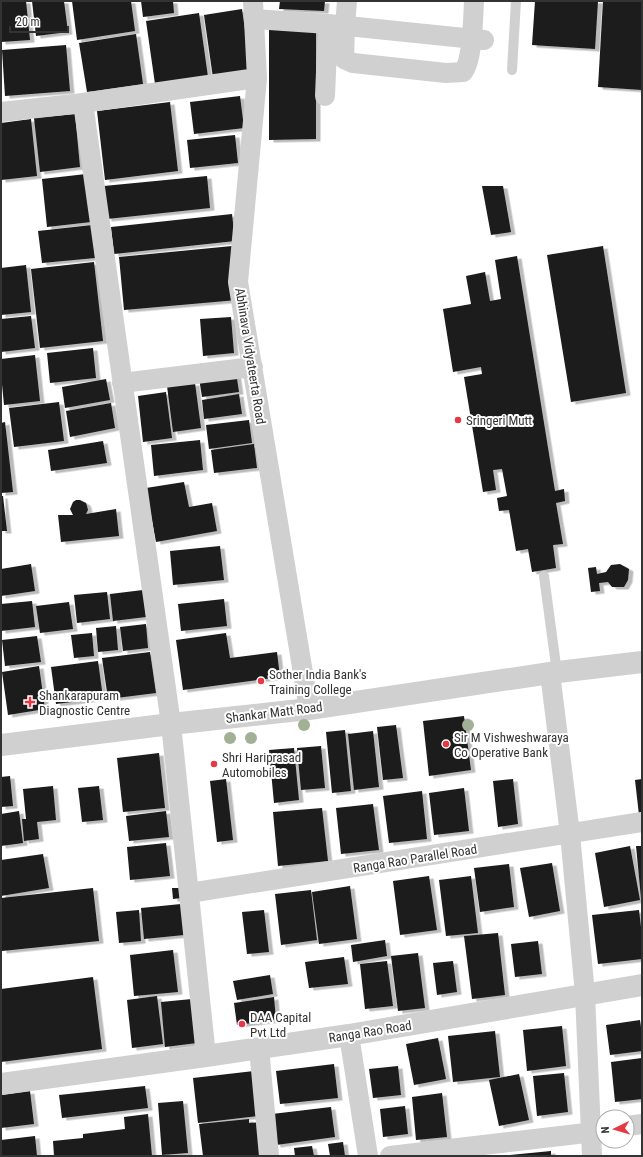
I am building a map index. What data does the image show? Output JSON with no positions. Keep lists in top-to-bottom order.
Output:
{
  "streets": {
    "street": [
      "Abhinava Vidyateerta Road",
      "Shankar Matt Road",
      "Ranga Rao Parallel Road",
      "Ranga Rao Road"
    ]
  },
  "crossings": [
    ["Abhinava Vidyateerta Road", "Shankar Matt Road"]
  ],
  "places": {
    "other": [
      "Sringeri Mutt",
      "Sother India Bank's Training College",
      "Sir M Vishweshwaraya Co Operative Bank",
      "Shri Hariprasad Automobiles",
      "DAA Capital Pvt Ltd"
    ],
    "health": ["Shankarapuram Diagnostic Centre"]
  },
  "scale_bar": "20 m",
  "north": "left"
}
